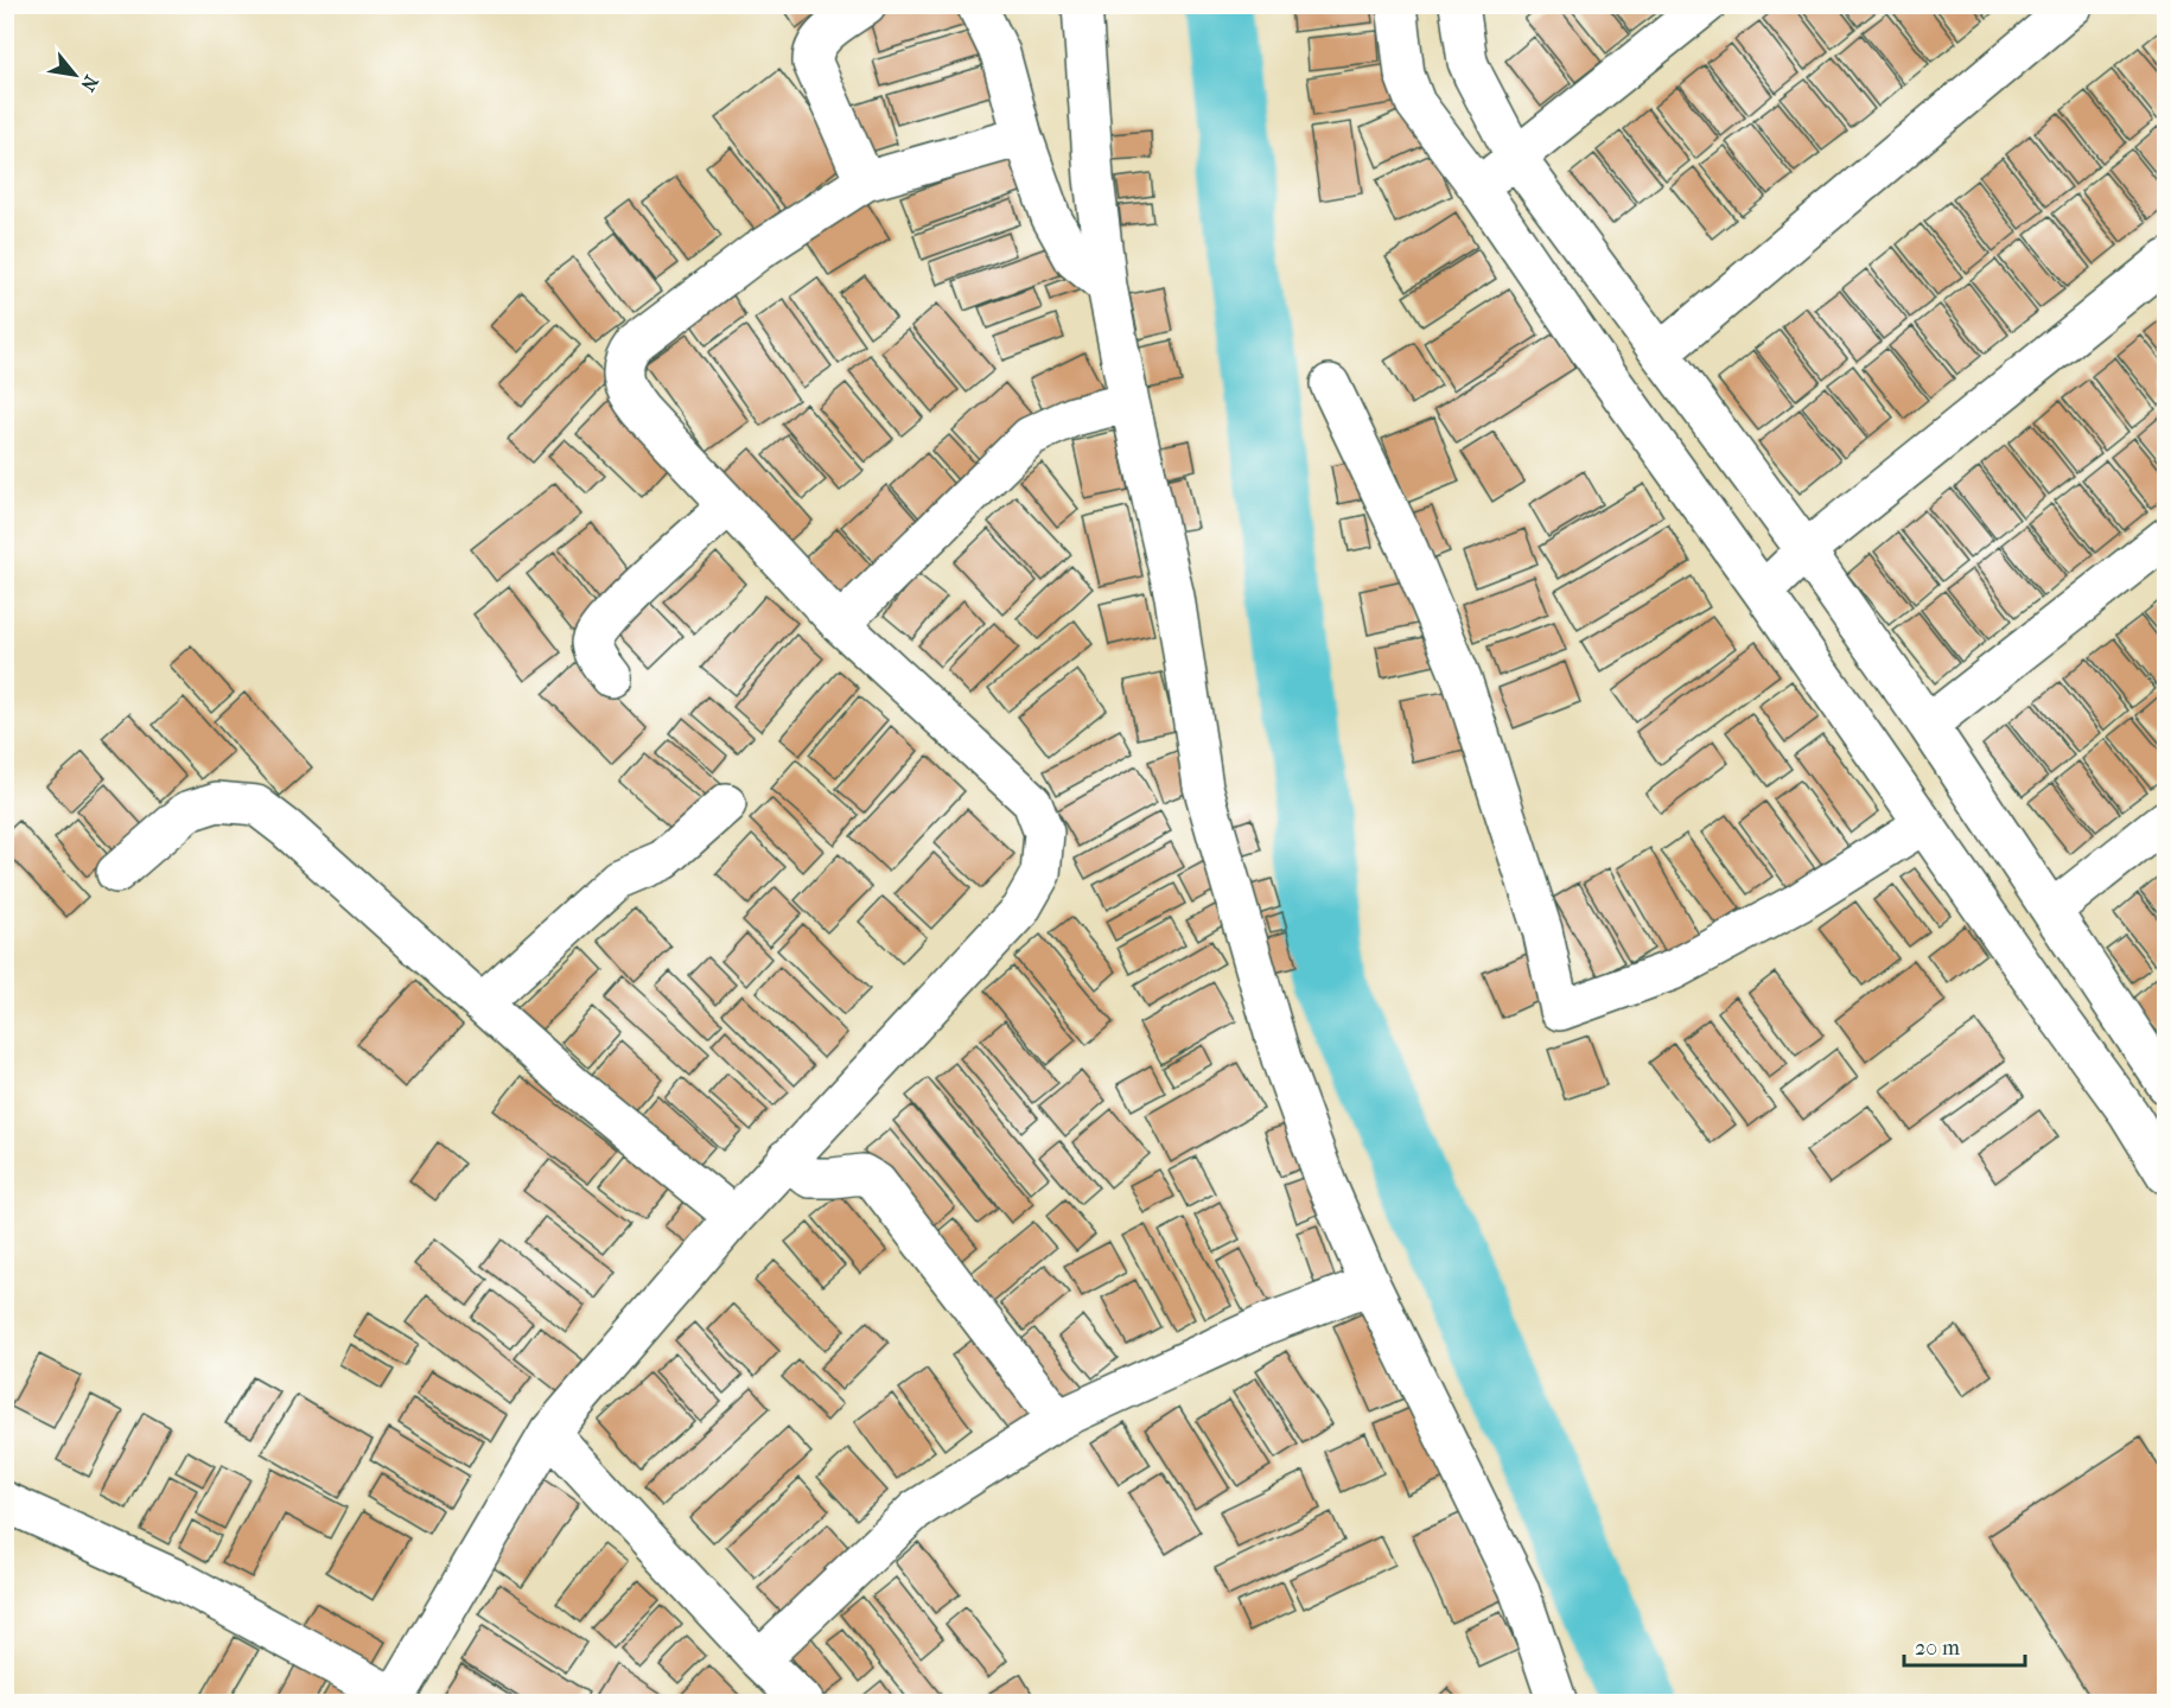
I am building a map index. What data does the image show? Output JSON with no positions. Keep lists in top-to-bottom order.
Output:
{
  "scale_bar": "20 m",
  "north": "bottom right"
}
